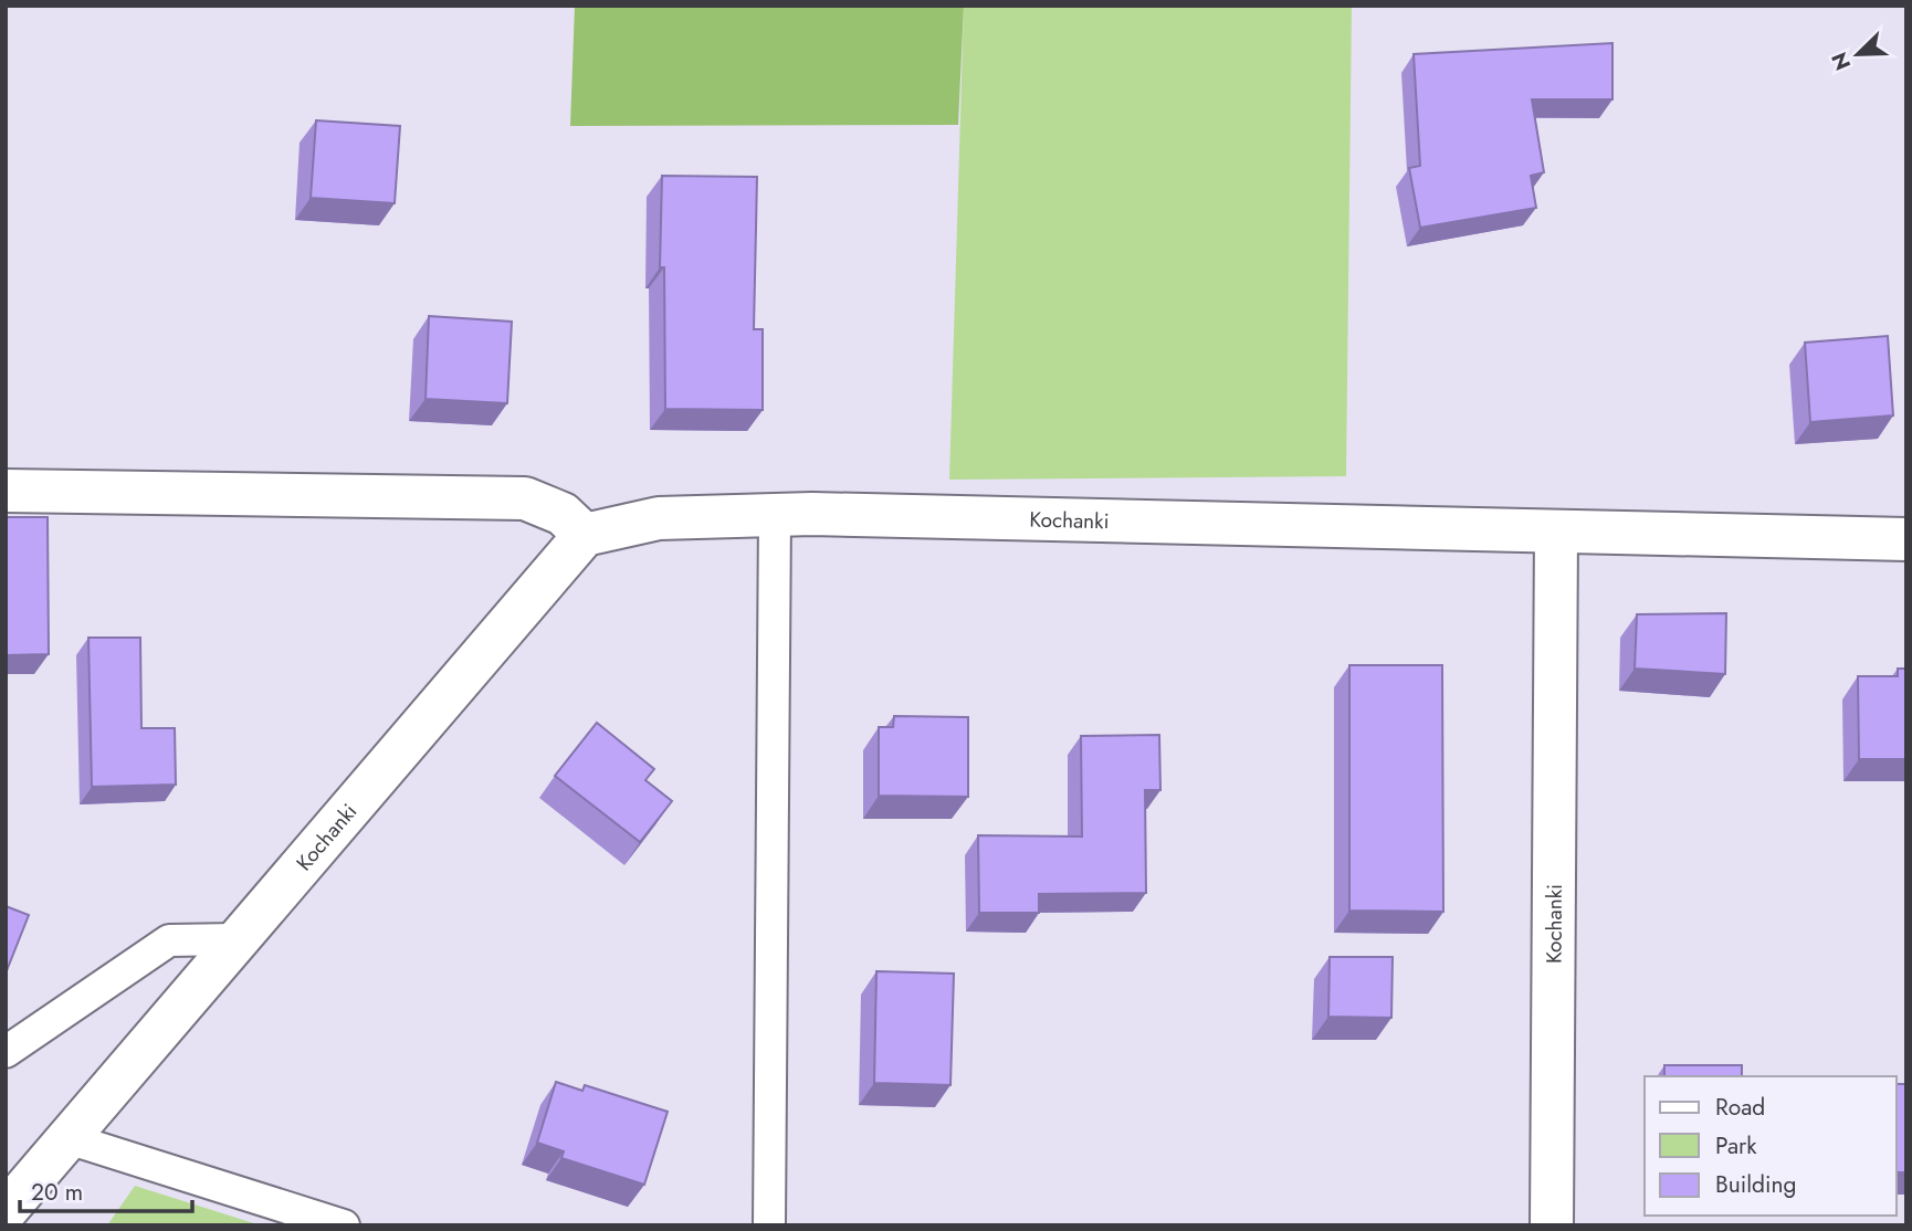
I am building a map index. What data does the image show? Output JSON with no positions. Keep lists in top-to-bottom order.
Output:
{
  "streets": {
    "street": ["Kochanki"]
  },
  "legend": ["Road", "Park", "Building"],
  "scale_bar": "20 m",
  "north": "bottom left"
}
